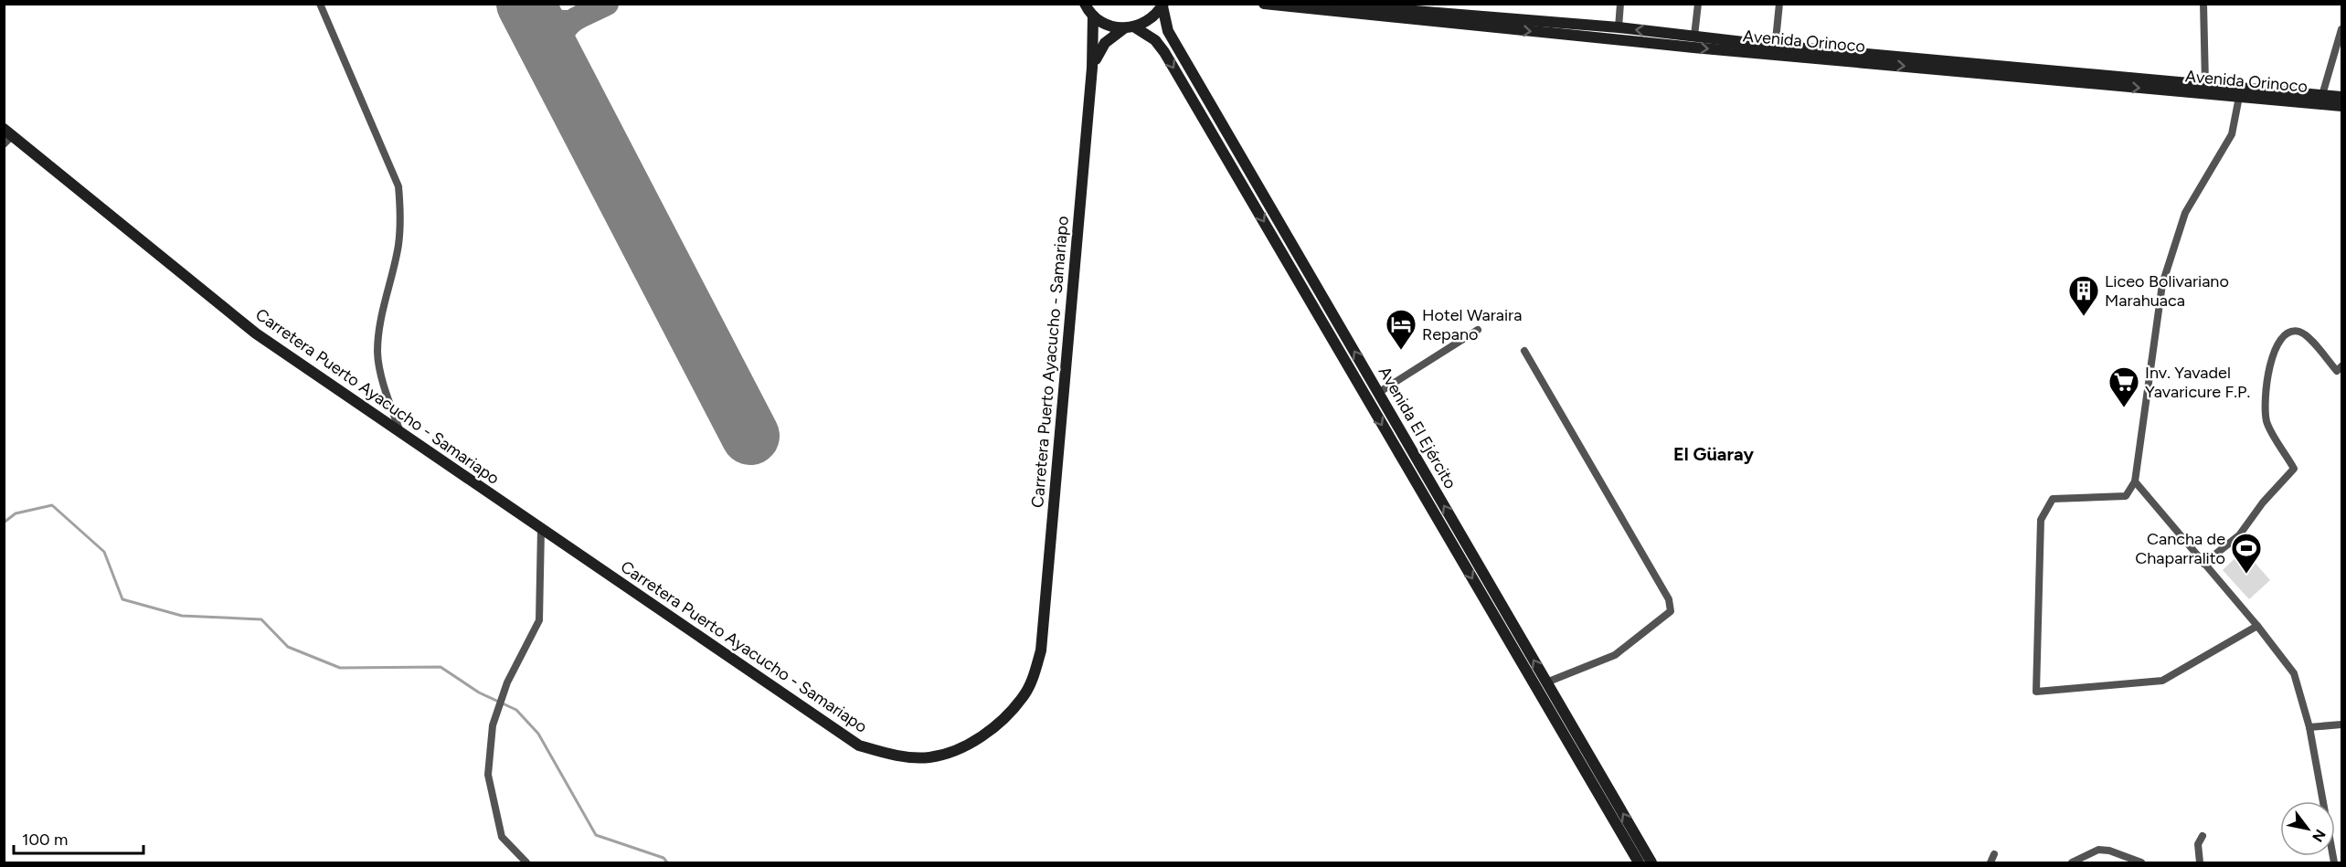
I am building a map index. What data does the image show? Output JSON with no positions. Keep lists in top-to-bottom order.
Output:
{
  "streets": {
    "street": ["Avenida Orinoco", "Carretera Puerto Ayacucho - Samariapo", "Avenida El Ejército"]
  },
  "crossings": [
    ["Carretera Puerto Ayacucho - Samariapo", "Avenida El Ejército"]
  ],
  "districts": ["El Güaray"],
  "places": {
    "building": ["Liceo Bolivariano Marahuaca"],
    "hotel": ["Hotel Waraira Repano"],
    "supermarket": ["Inv. Yavadel Yavaricure F.P."],
    "sports": ["Cancha de Chaparralito"]
  },
  "scale_bar": "100 m",
  "north": "bottom right"
}
